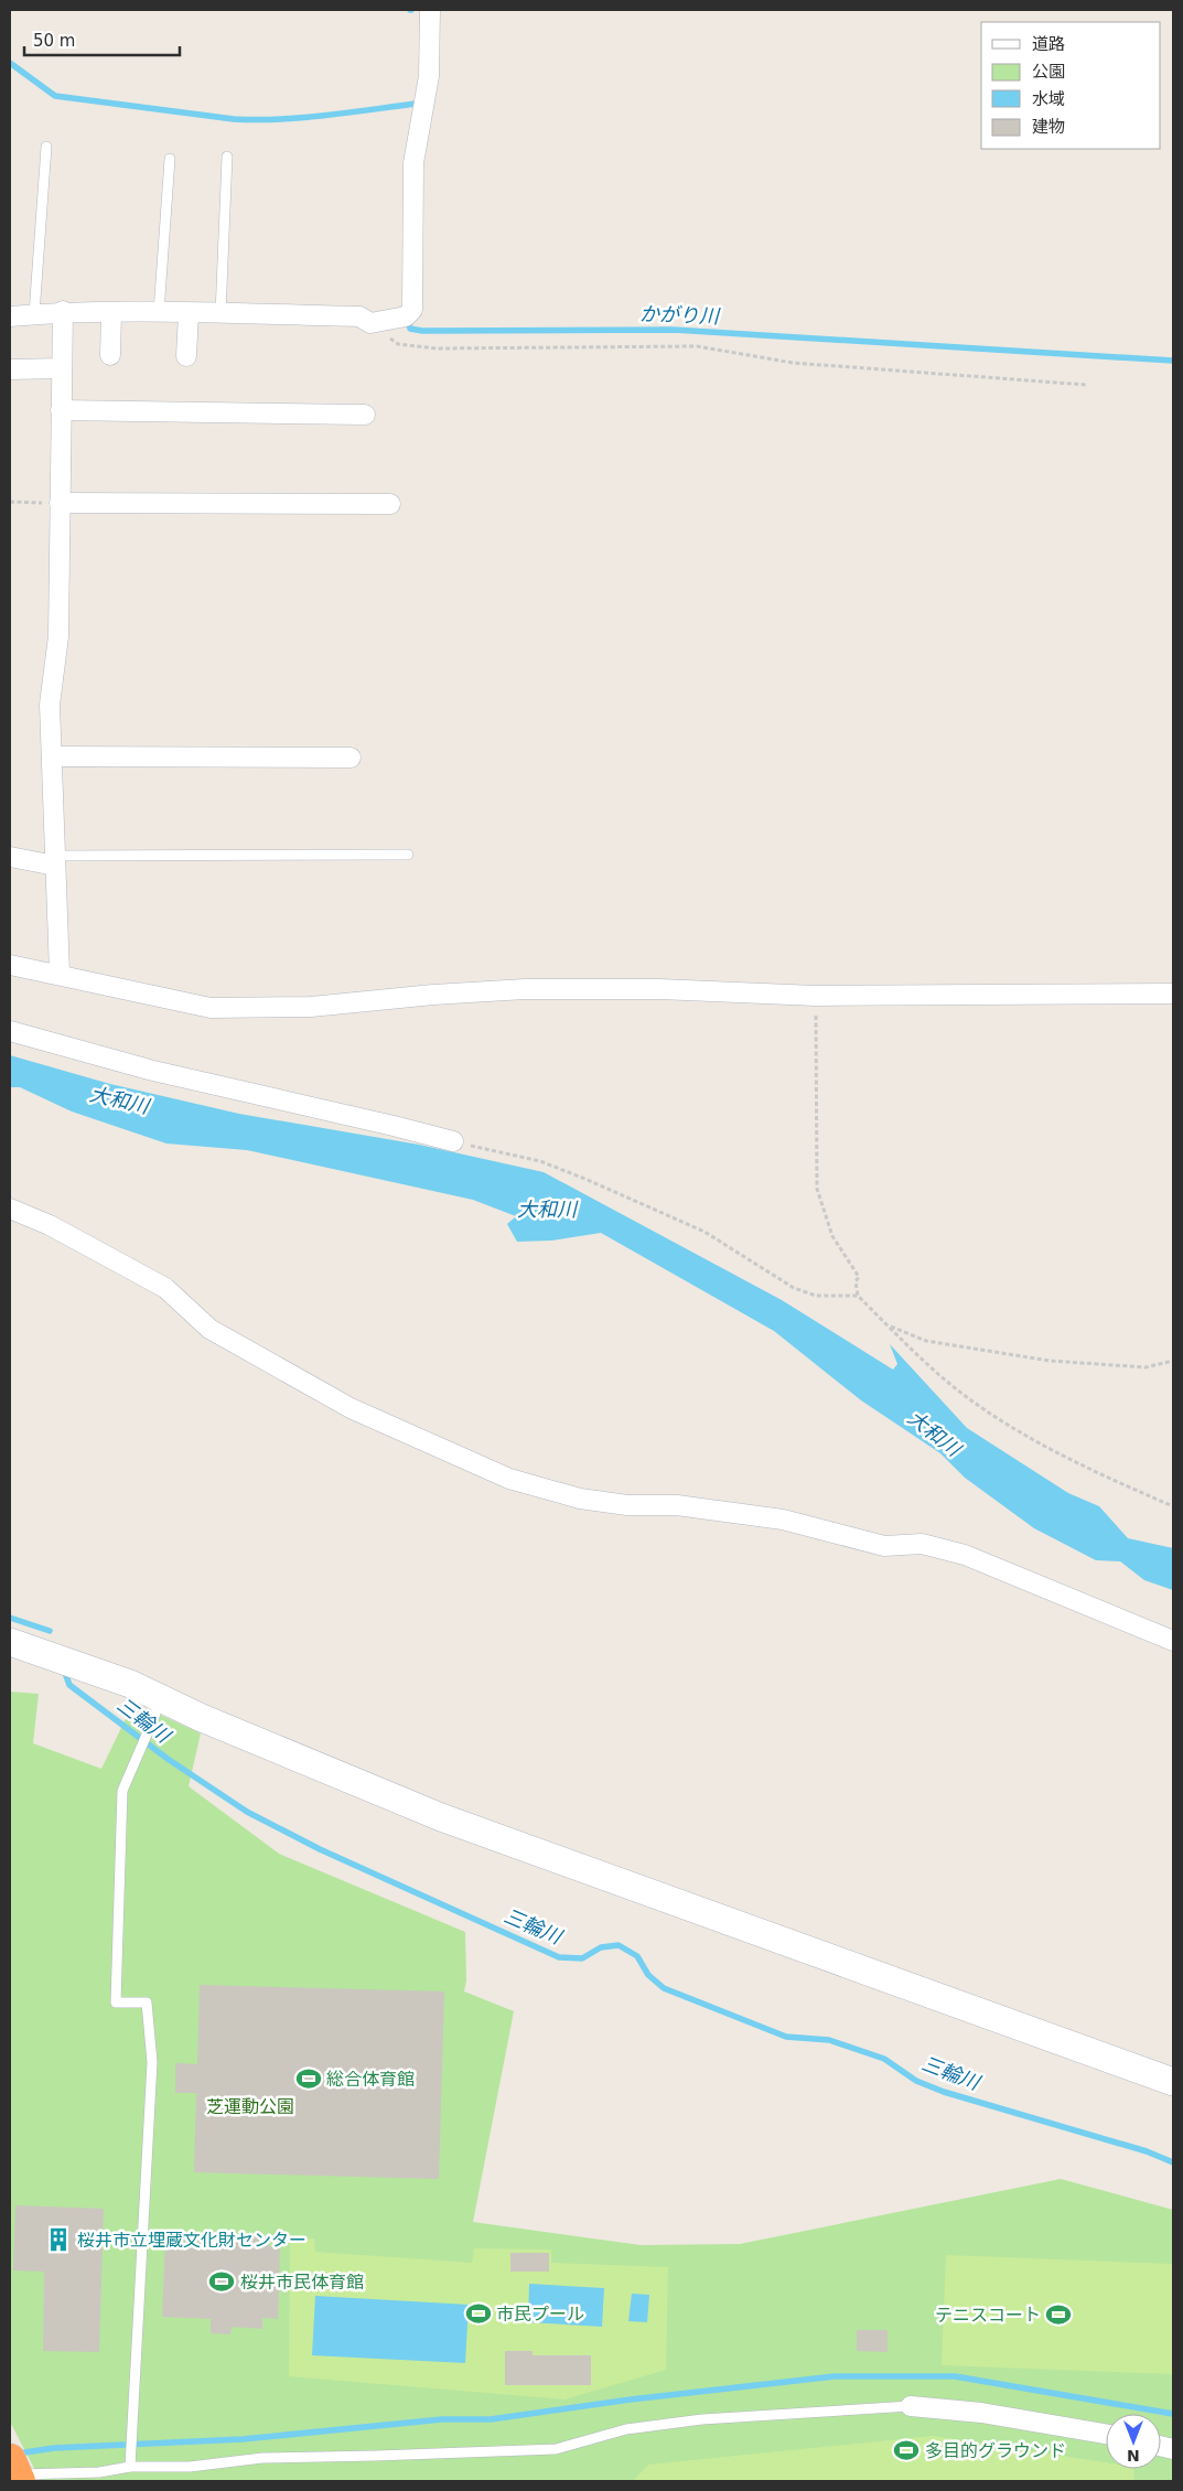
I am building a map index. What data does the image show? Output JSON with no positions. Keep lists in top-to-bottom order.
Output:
{
  "water": ["かがり川", "大和川", "三輪川"],
  "parks": ["芝運動公園"],
  "places": {
    "sports": [
      "総合体育館",
      "桜井市民体育館",
      "市民プール",
      "テニスコート",
      "多目的グラウンド"
    ],
    "building": ["桜井市立埋蔵文化財センター"]
  },
  "legend": [
    "道路",
    "公園",
    "水域",
    "建物"
  ],
  "scale_bar": "50 m",
  "north": "bottom"
}
